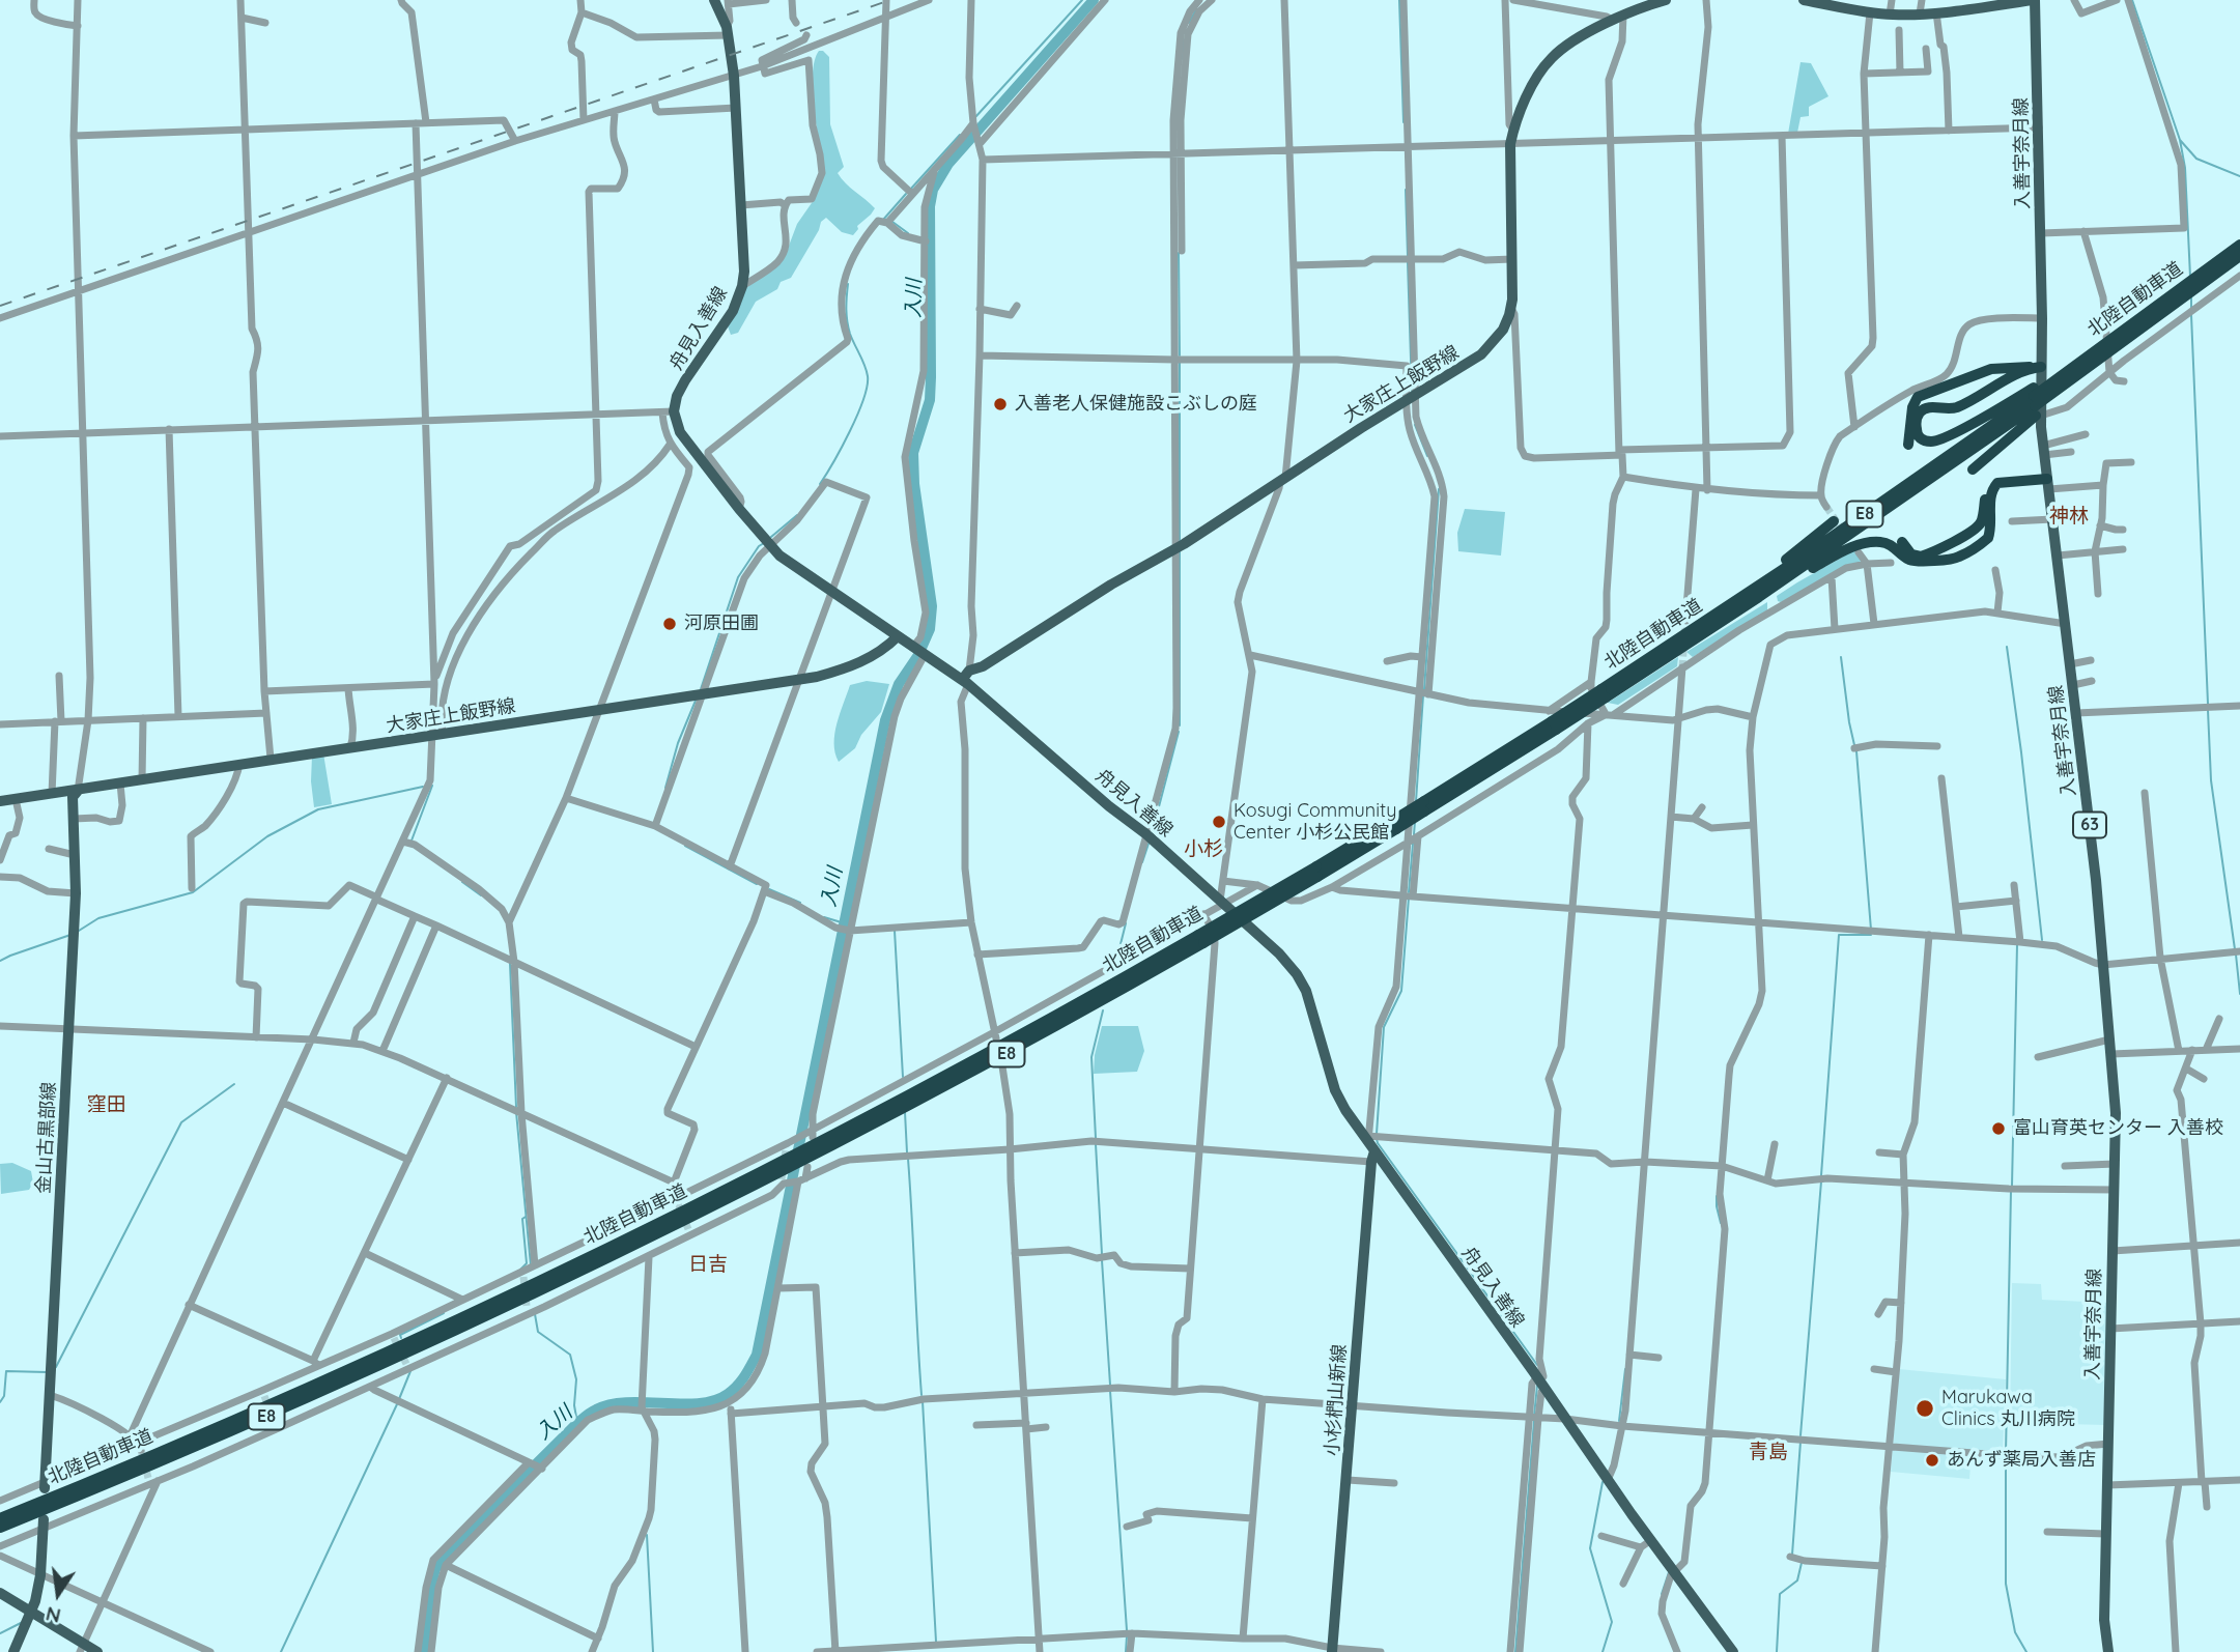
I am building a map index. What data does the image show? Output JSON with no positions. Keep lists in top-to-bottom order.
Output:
{
  "streets": {
    "highway": ["北陸自動車道", "E8"],
    "main road": [
      "入善宇奈月線",
      "舟見入善線",
      "大家庄上飯野線",
      "63",
      "金山古黒部線",
      "小杉椚山新線"
    ]
  },
  "crossings": [
    ["入善宇奈月線", "北陸自動車道"],
    ["舟見入善線", "大家庄上飯野線"],
    ["舟見入善線", "小杉椚山新線"],
    ["大家庄上飯野線", "金山古黒部線"]
  ],
  "districts": [
    "神林",
    "小杉",
    "窪田",
    "日吉",
    "青島"
  ],
  "water": ["入川"],
  "places": [
    "入善老人保健施設こぶしの庭",
    "河原田圃",
    "Kosugi Community Center 小杉公民館",
    "富山育英センター 入善校",
    "Marukawa Clinics 丸川病院",
    "あんず薬局入善店"
  ],
  "north": "bottom"
}
